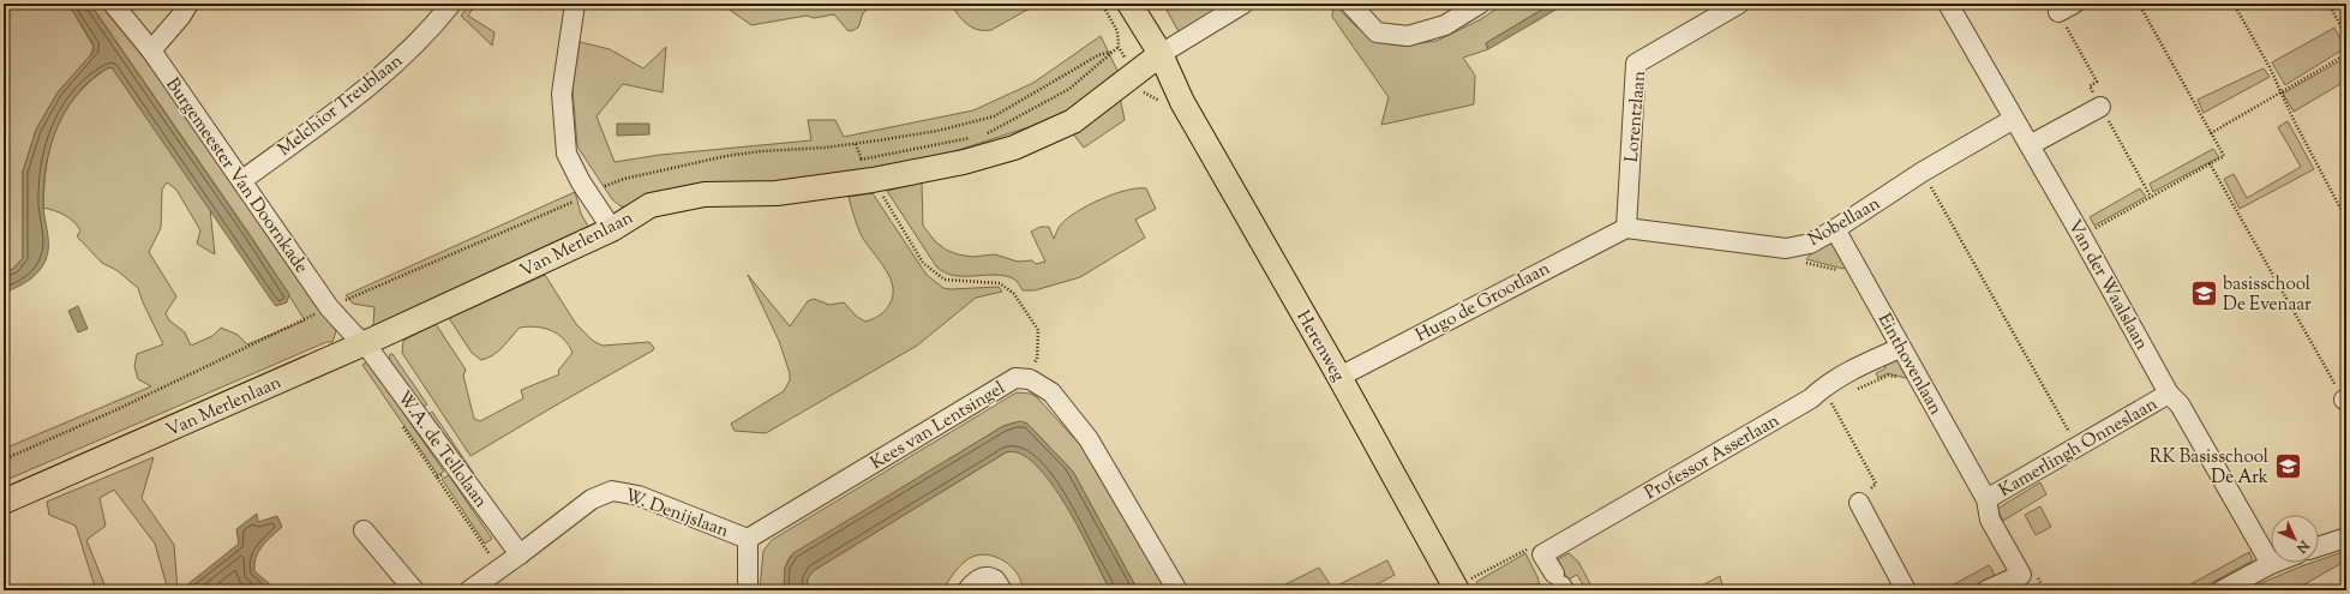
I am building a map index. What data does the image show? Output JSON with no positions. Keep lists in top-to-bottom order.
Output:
{
  "streets": {
    "main road": ["Van Merlenlaan", "Herenweg"],
    "street": [
      "Melchior Treublaan",
      "Lorentzlaan",
      "Burgemeester Van Doornkade",
      "Nobellaan",
      "Van der Waalslaan",
      "Hugo de Grootlaan",
      "Einthovenlaan",
      "Kees van Lentsingel",
      "Kamerlingh Onneslaan",
      "W.A. de Tellolaan",
      "Professor Asserlaan",
      "W. Denijslaan"
    ]
  },
  "crossings": [
    ["Melchior Treublaan", "Burgemeester Van Doornkade"],
    ["Lorentzlaan", "Nobellaan"],
    ["Lorentzlaan", "Hugo de Grootlaan"],
    ["Burgemeester Van Doornkade", "Van Merlenlaan"],
    ["Burgemeester Van Doornkade", "W.A. de Tellolaan"],
    ["Nobellaan", "Van der Waalslaan"],
    ["Nobellaan", "Hugo de Grootlaan"],
    ["Nobellaan", "Einthovenlaan"],
    ["Van Merlenlaan", "Herenweg"],
    ["Van Merlenlaan", "W.A. de Tellolaan"],
    ["Van der Waalslaan", "Kamerlingh Onneslaan"],
    ["Hugo de Grootlaan", "Herenweg"],
    ["Einthovenlaan", "Kamerlingh Onneslaan"],
    ["Einthovenlaan", "Professor Asserlaan"],
    ["Kees van Lentsingel", "W. Denijslaan"],
    ["W.A. de Tellolaan", "W. Denijslaan"]
  ],
  "places": {
    "school or university": ["basisschool De Evenaar", "RK Basisschool De Ark"]
  },
  "north": "bottom right"
}
